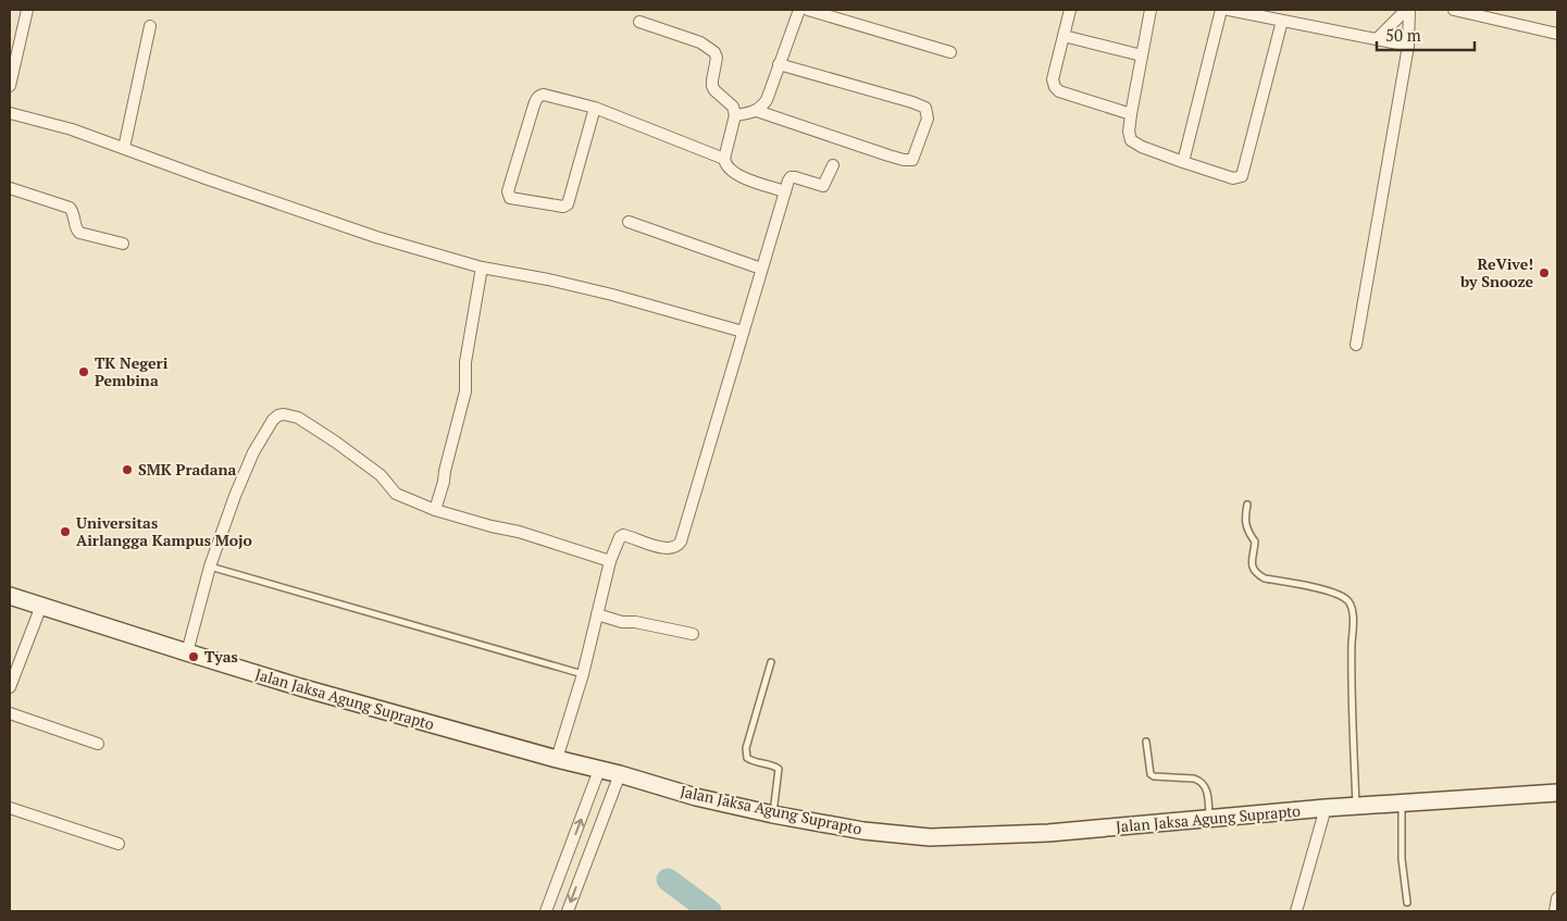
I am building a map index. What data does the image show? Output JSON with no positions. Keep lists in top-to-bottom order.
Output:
{
  "streets": {
    "main road": ["Jalan Jaksa Agung Suprapto"]
  },
  "places": [
    "ReVive! by Snooze",
    "TK Negeri Pembina",
    "SMK Pradana",
    "Universitas Airlangga Kampus Mojo",
    "Tyas"
  ],
  "scale_bar": "50 m"
}
